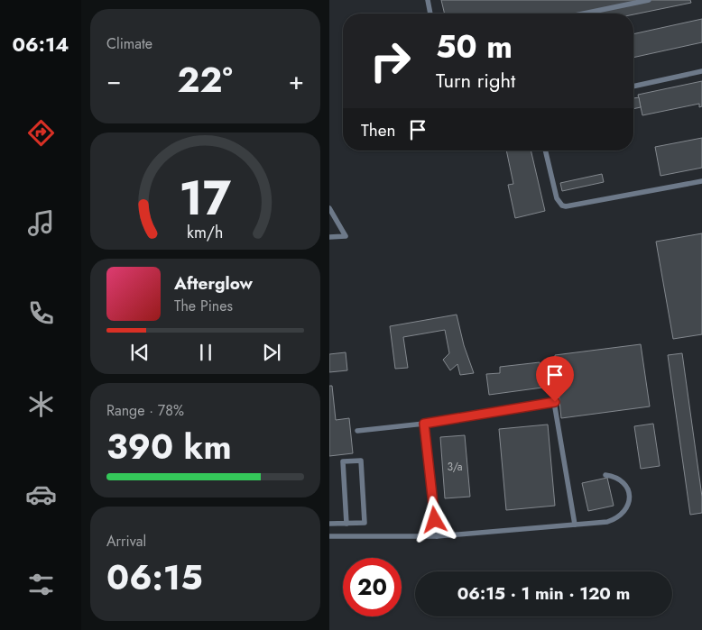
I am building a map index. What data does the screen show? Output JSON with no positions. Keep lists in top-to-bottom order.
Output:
{
  "house_numbers": ["3/a"],
  "page": {
    "tabs": "06:14",
    "tile": [
      "Climate",
      ["Range · 78%", "390 km"],
      ["Arrival", "06:15"]
    ],
    "turn": ["50 m", "Turn right"],
    "heat": ["−", "22°", "+"],
    "then": "Then",
    "song": ["Afterglow", "The Pines"],
    "limit": "20",
    "trip": "06:15 · 1 min · 120 m",
    "gauge": ["17", "km/h"]
  }
}
